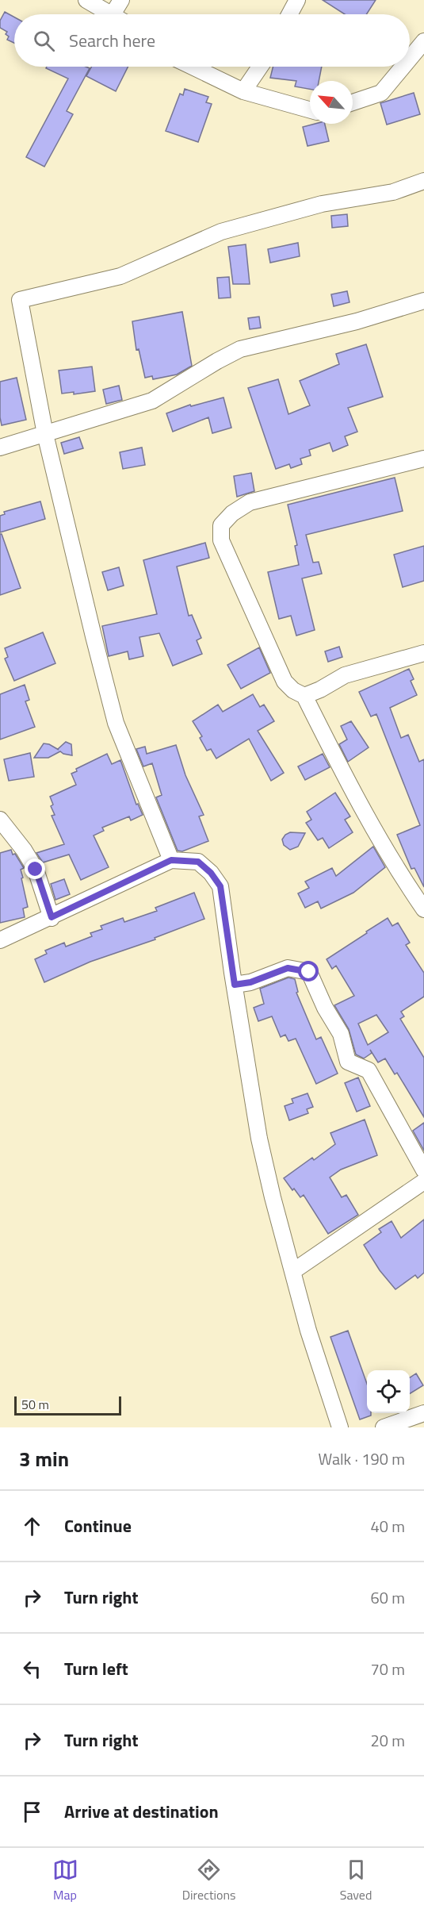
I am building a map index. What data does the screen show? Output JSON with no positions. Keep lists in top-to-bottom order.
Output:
{
  "scale_bar": "50 m",
  "north": "top left",
  "page": {
    "search": "Search here",
    "scale": "50 m",
    "heading": ["3 min", "Walk · 190 m"],
    "list": [
      ["Continue", "40 m"],
      ["Turn right", "60 m"],
      ["Turn left", "70 m"],
      ["Turn right", "20 m"],
      "Arrive at destination"
    ],
    "nav": ["Map", "Directions", "Saved"]
  }
}
